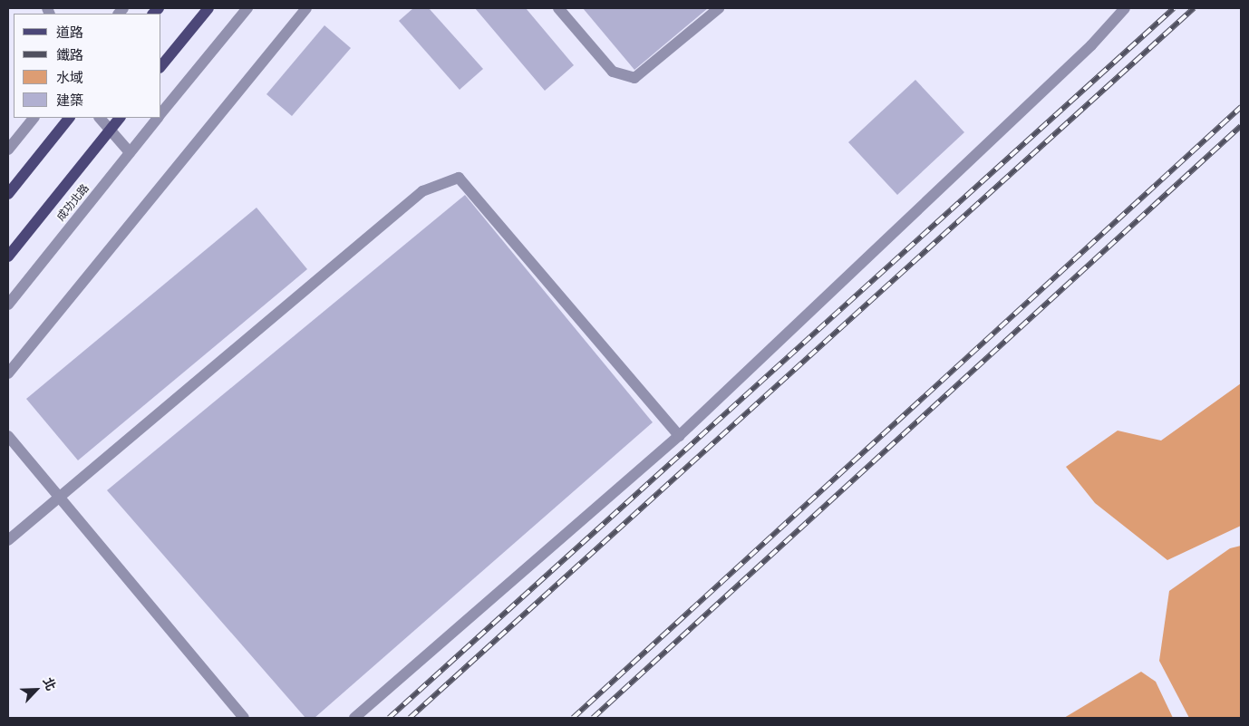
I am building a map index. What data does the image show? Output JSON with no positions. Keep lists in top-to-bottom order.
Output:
{
  "streets": {
    "main road": ["成功北路"]
  },
  "legend": [
    "道路",
    "鐵路",
    "水域",
    "建築"
  ],
  "north": "top right"
}
